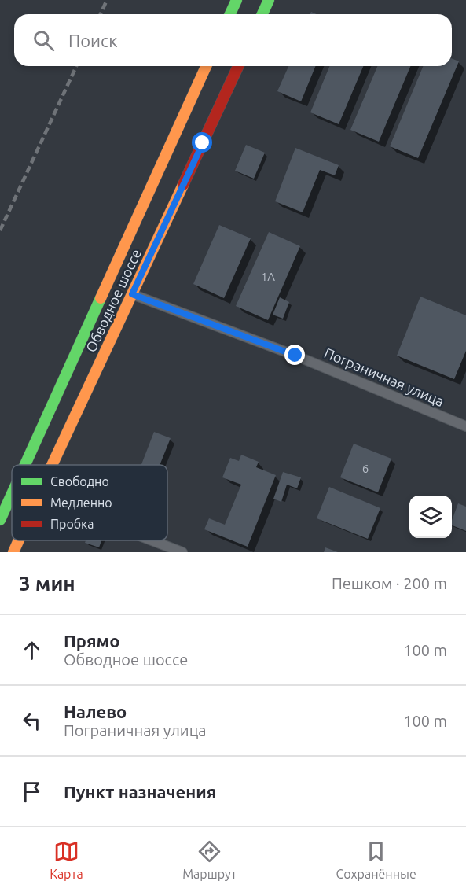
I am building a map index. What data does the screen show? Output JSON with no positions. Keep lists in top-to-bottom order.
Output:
{
  "streets": {
    "main road": ["Обводное шоссе"],
    "street": ["Пограничная улица"]
  },
  "crossings": [
    ["Обводное шоссе", "Пограничная улица"]
  ],
  "house_numbers": ["1А", "6"],
  "legend": ["Свободно", "Медленно", "Пробка"],
  "page": {
    "search": "Поиск",
    "heading": ["3 мин", "Пешком · 200 m"],
    "list": [
      ["Прямо", "Обводное шоссе", "100 m"],
      ["Налево", "Пограничная улица", "100 m"],
      "Пункт назначения"
    ],
    "nav": ["Карта", "Маршрут", "Сохранённые"]
  }
}
